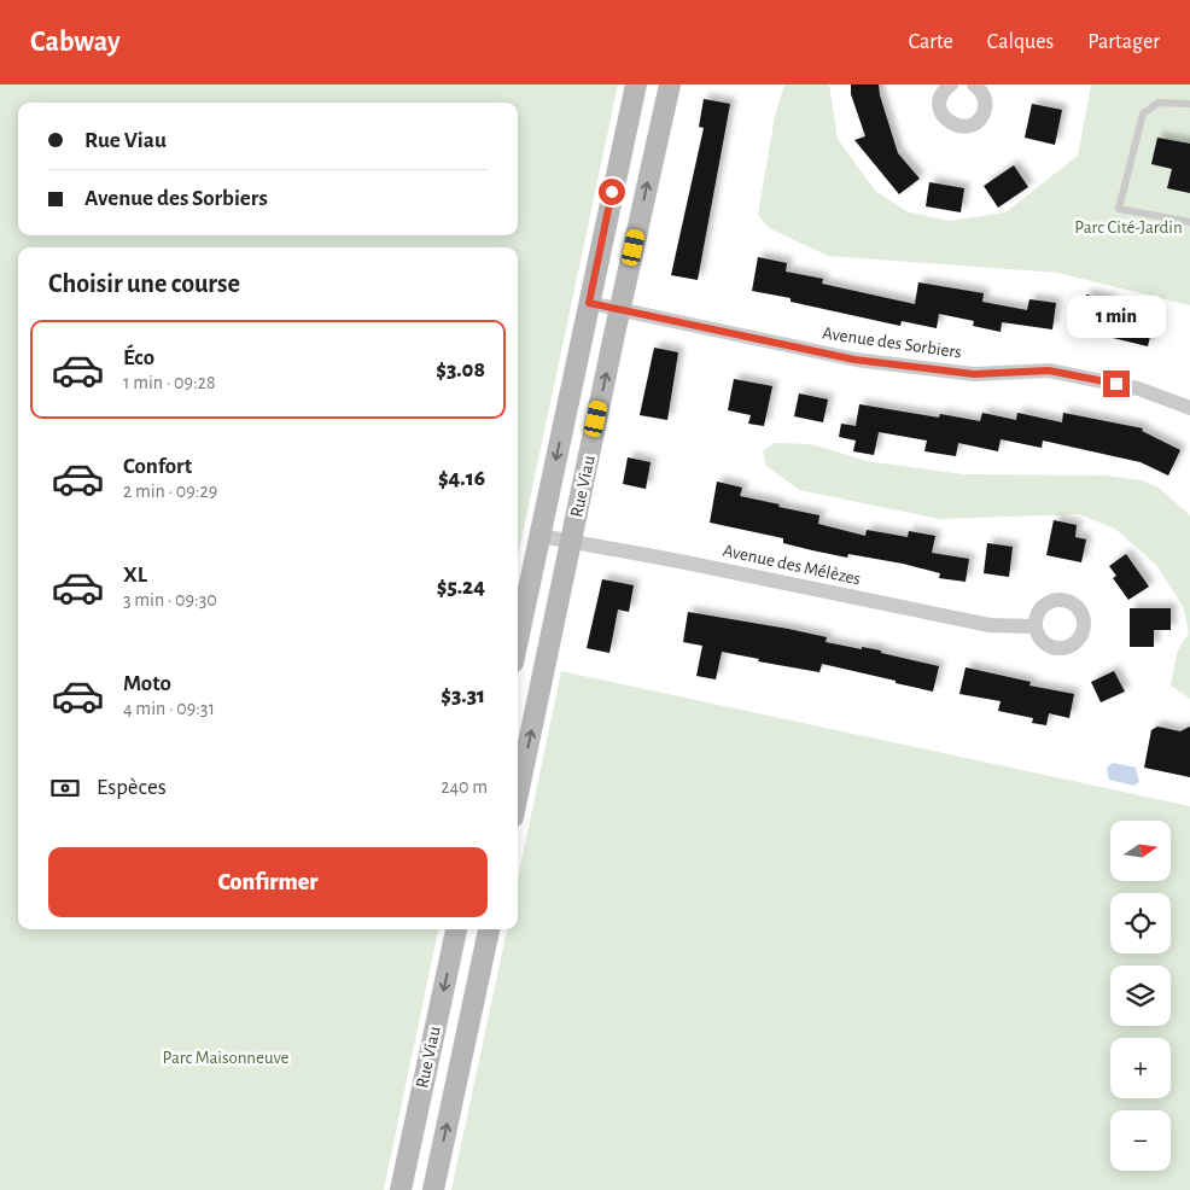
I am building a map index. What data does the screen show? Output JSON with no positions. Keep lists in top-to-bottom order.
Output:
{
  "streets": {
    "main road": ["Rue Viau"],
    "street": ["Avenue des Sorbiers", "Avenue des Mélèzes"]
  },
  "crossings": [
    ["Avenue des Sorbiers", "Rue Viau"],
    ["Rue Viau", "Avenue des Mélèzes"]
  ],
  "parks": ["Parc Cité-Jardin", "Parc Maisonneuve"],
  "north": "right",
  "page": {
    "header": "Cabway",
    "nav": ["Carte", "Calques", "Partager"],
    "banner": ["Rue Viau", "Avenue des Sorbiers"],
    "heading": "Choisir une course",
    "bubble": "1 min",
    "list": [
      {
        "name": "Éco",
        "note": "1 min · 09:28",
        "value": "$3.08"
      },
      {
        "name": "Confort",
        "note": "2 min · 09:29",
        "value": "$4.16"
      },
      {
        "name": "XL",
        "note": "3 min · 09:30",
        "value": "$5.24"
      },
      {
        "name": "Moto",
        "note": "4 min · 09:31",
        "value": "$3.31"
      }
    ],
    "pay": ["Espèces", "240 m"],
    "map_buttons": ["+", "−"],
    "buttons": "Confirmer"
  }
}
